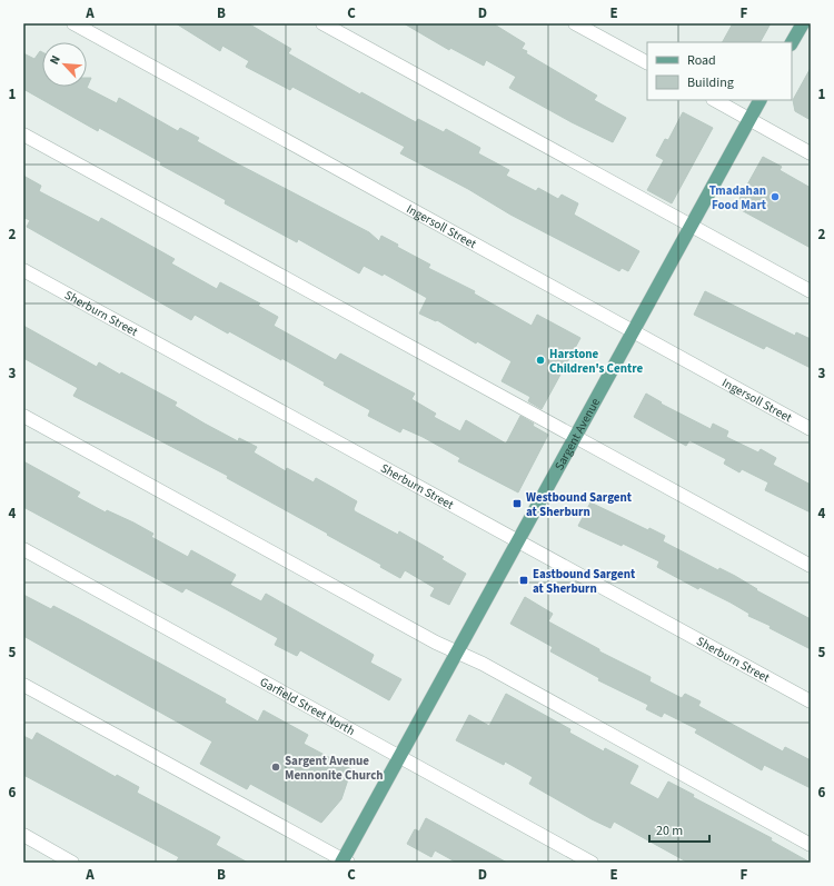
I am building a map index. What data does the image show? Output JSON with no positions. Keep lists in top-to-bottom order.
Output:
{
  "streets": {
    "main road": ["Sargent Avenue"],
    "street": ["Ingersoll Street", "Sherburn Street", "Garfield Street North"]
  },
  "crossings": [
    ["Ingersoll Street", "Sargent Avenue"],
    ["Sherburn Street", "Sargent Avenue"],
    ["Sargent Avenue", "Garfield Street North"]
  ],
  "places": {
    "other": ["Tmadahan Food Mart", "Harstone Children's Centre", "Sargent Avenue Mennonite Church"],
    "transit": ["Westbound Sargent at Sherburn", "Eastbound Sargent at Sherburn"]
  },
  "legend": ["Road", "Building"],
  "scale_bar": "20 m",
  "north": "top left",
  "grid": {
    "columns": [
      "A",
      "B",
      "C",
      "D",
      "E",
      "F"
    ],
    "rows": [
      "1",
      "2",
      "3",
      "4",
      "5",
      "6"
    ]
  }
}
